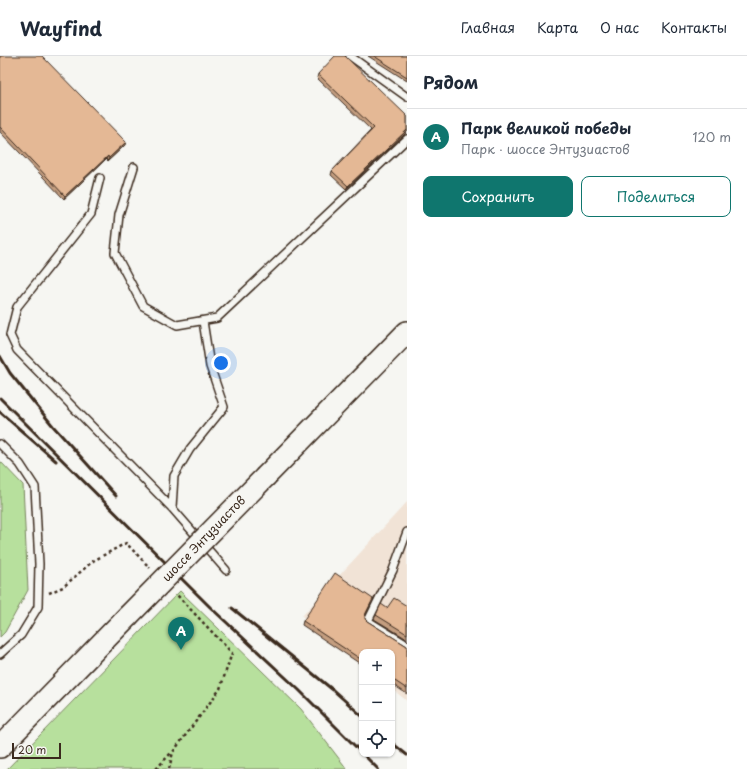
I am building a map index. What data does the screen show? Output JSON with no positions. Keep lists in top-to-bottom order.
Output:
{
  "streets": {
    "main road": ["шоссе Энтузиастов"]
  },
  "scale_bar": "20 m",
  "page": {
    "header": "Wayfind",
    "nav": [
      "Главная",
      "Карта",
      "О нас",
      "Контакты"
    ],
    "heading": "Рядом",
    "list": [
      {
        "mark": "A",
        "name": "Парк великой победы",
        "note": "Парк · шоссе Энтузиастов",
        "value": "120 m"
      }
    ],
    "buttons": ["Сохранить", "Поделиться"],
    "pins": "A",
    "map_buttons": ["+", "−"],
    "scale": "20 m"
  }
}
